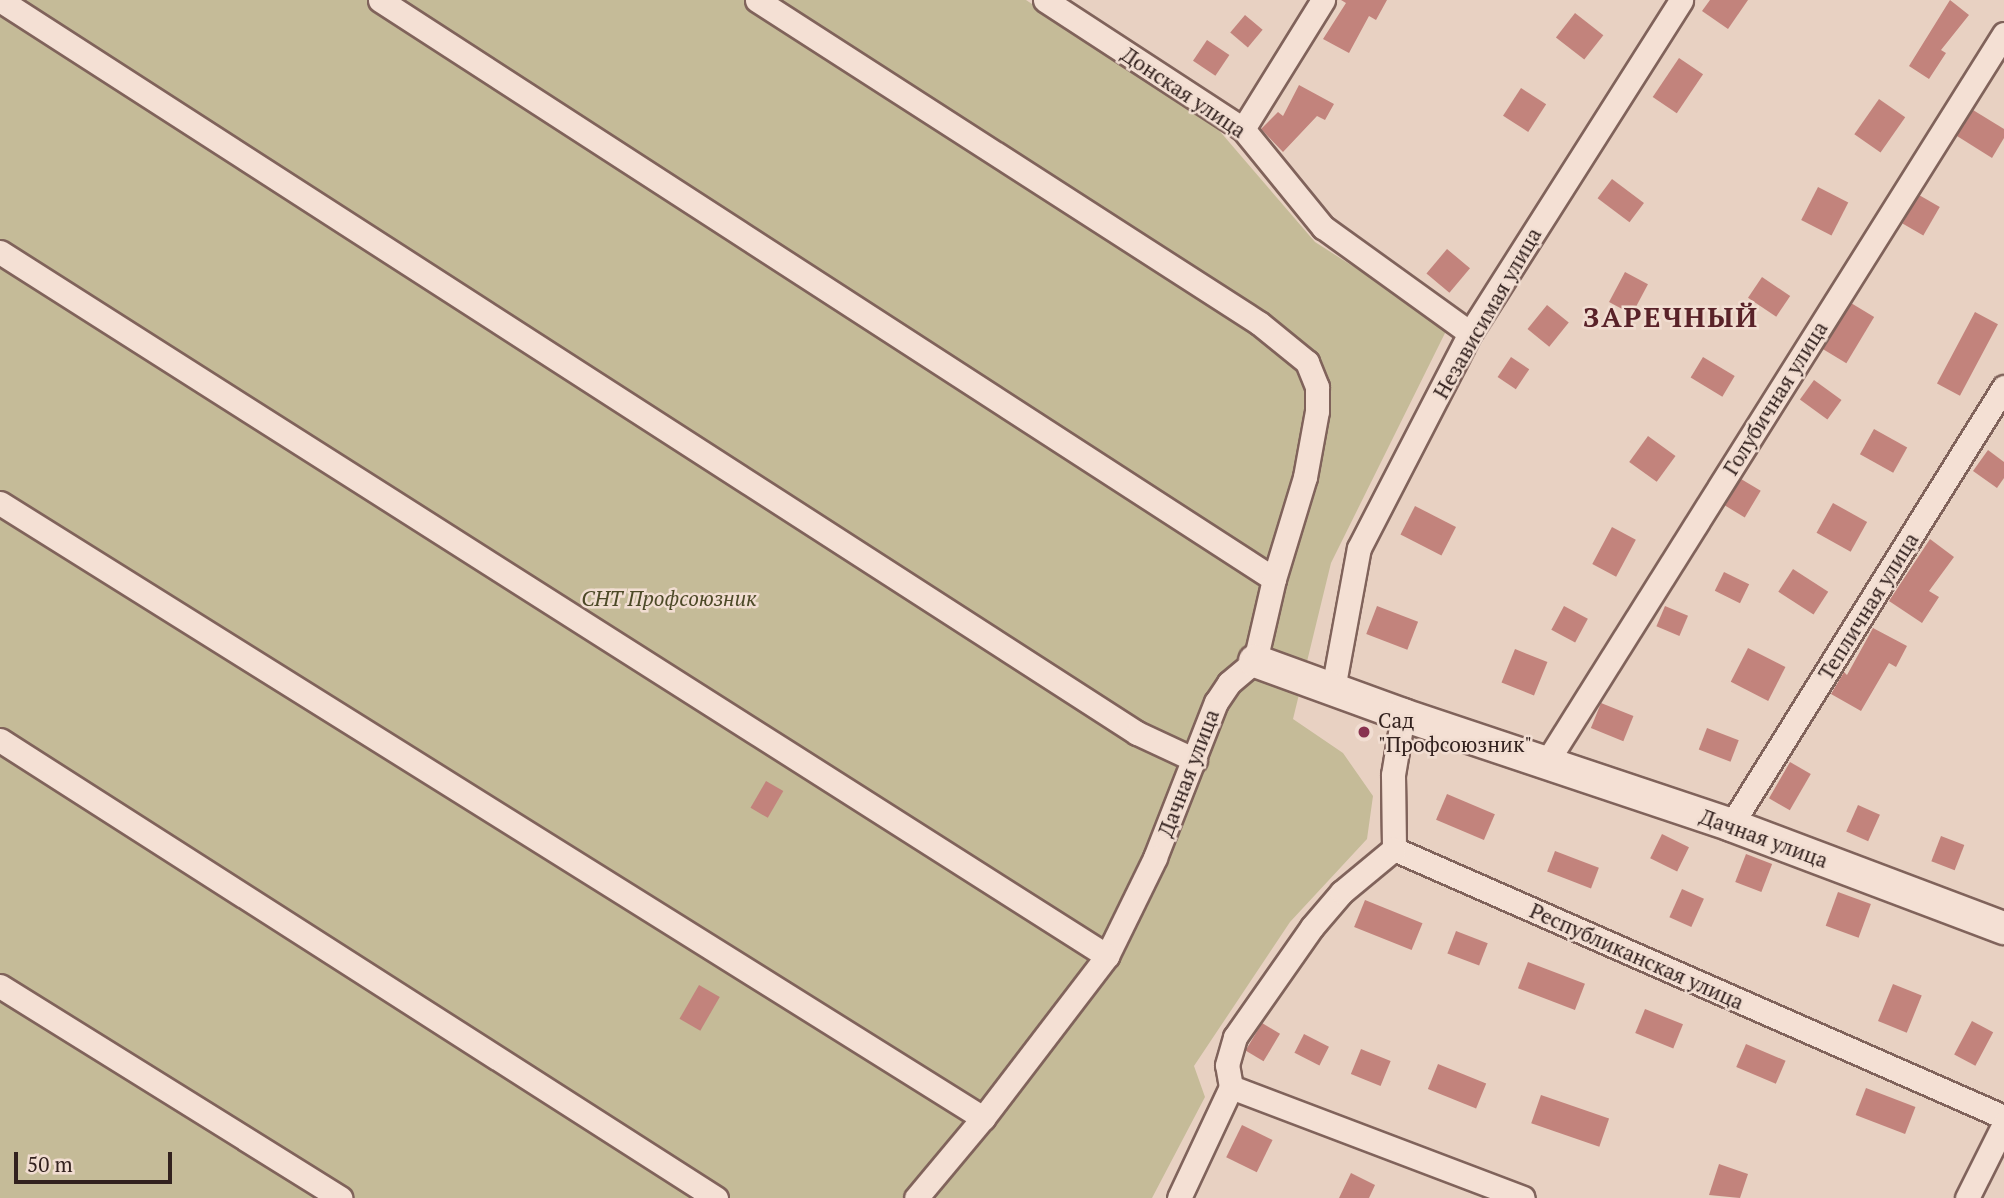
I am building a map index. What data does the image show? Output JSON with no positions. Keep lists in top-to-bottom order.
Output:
{
  "streets": {
    "street": [
      "Донская улица",
      "Независимая улица",
      "Голубичная улица",
      "Тепличная улица",
      "Дачная улица",
      "Республиканская улица"
    ]
  },
  "crossings": [
    ["Донская улица", "Независимая улица"],
    ["Независимая улица", "Дачная улица"],
    ["Голубичная улица", "Дачная улица"],
    ["Тепличная улица", "Дачная улица"]
  ],
  "districts": ["ЗАРЕЧНЫЙ"],
  "parks": ["СНТ Профсоюзник"],
  "places": ["Сад \"Профсоюзник\""],
  "scale_bar": "50 m"
}
